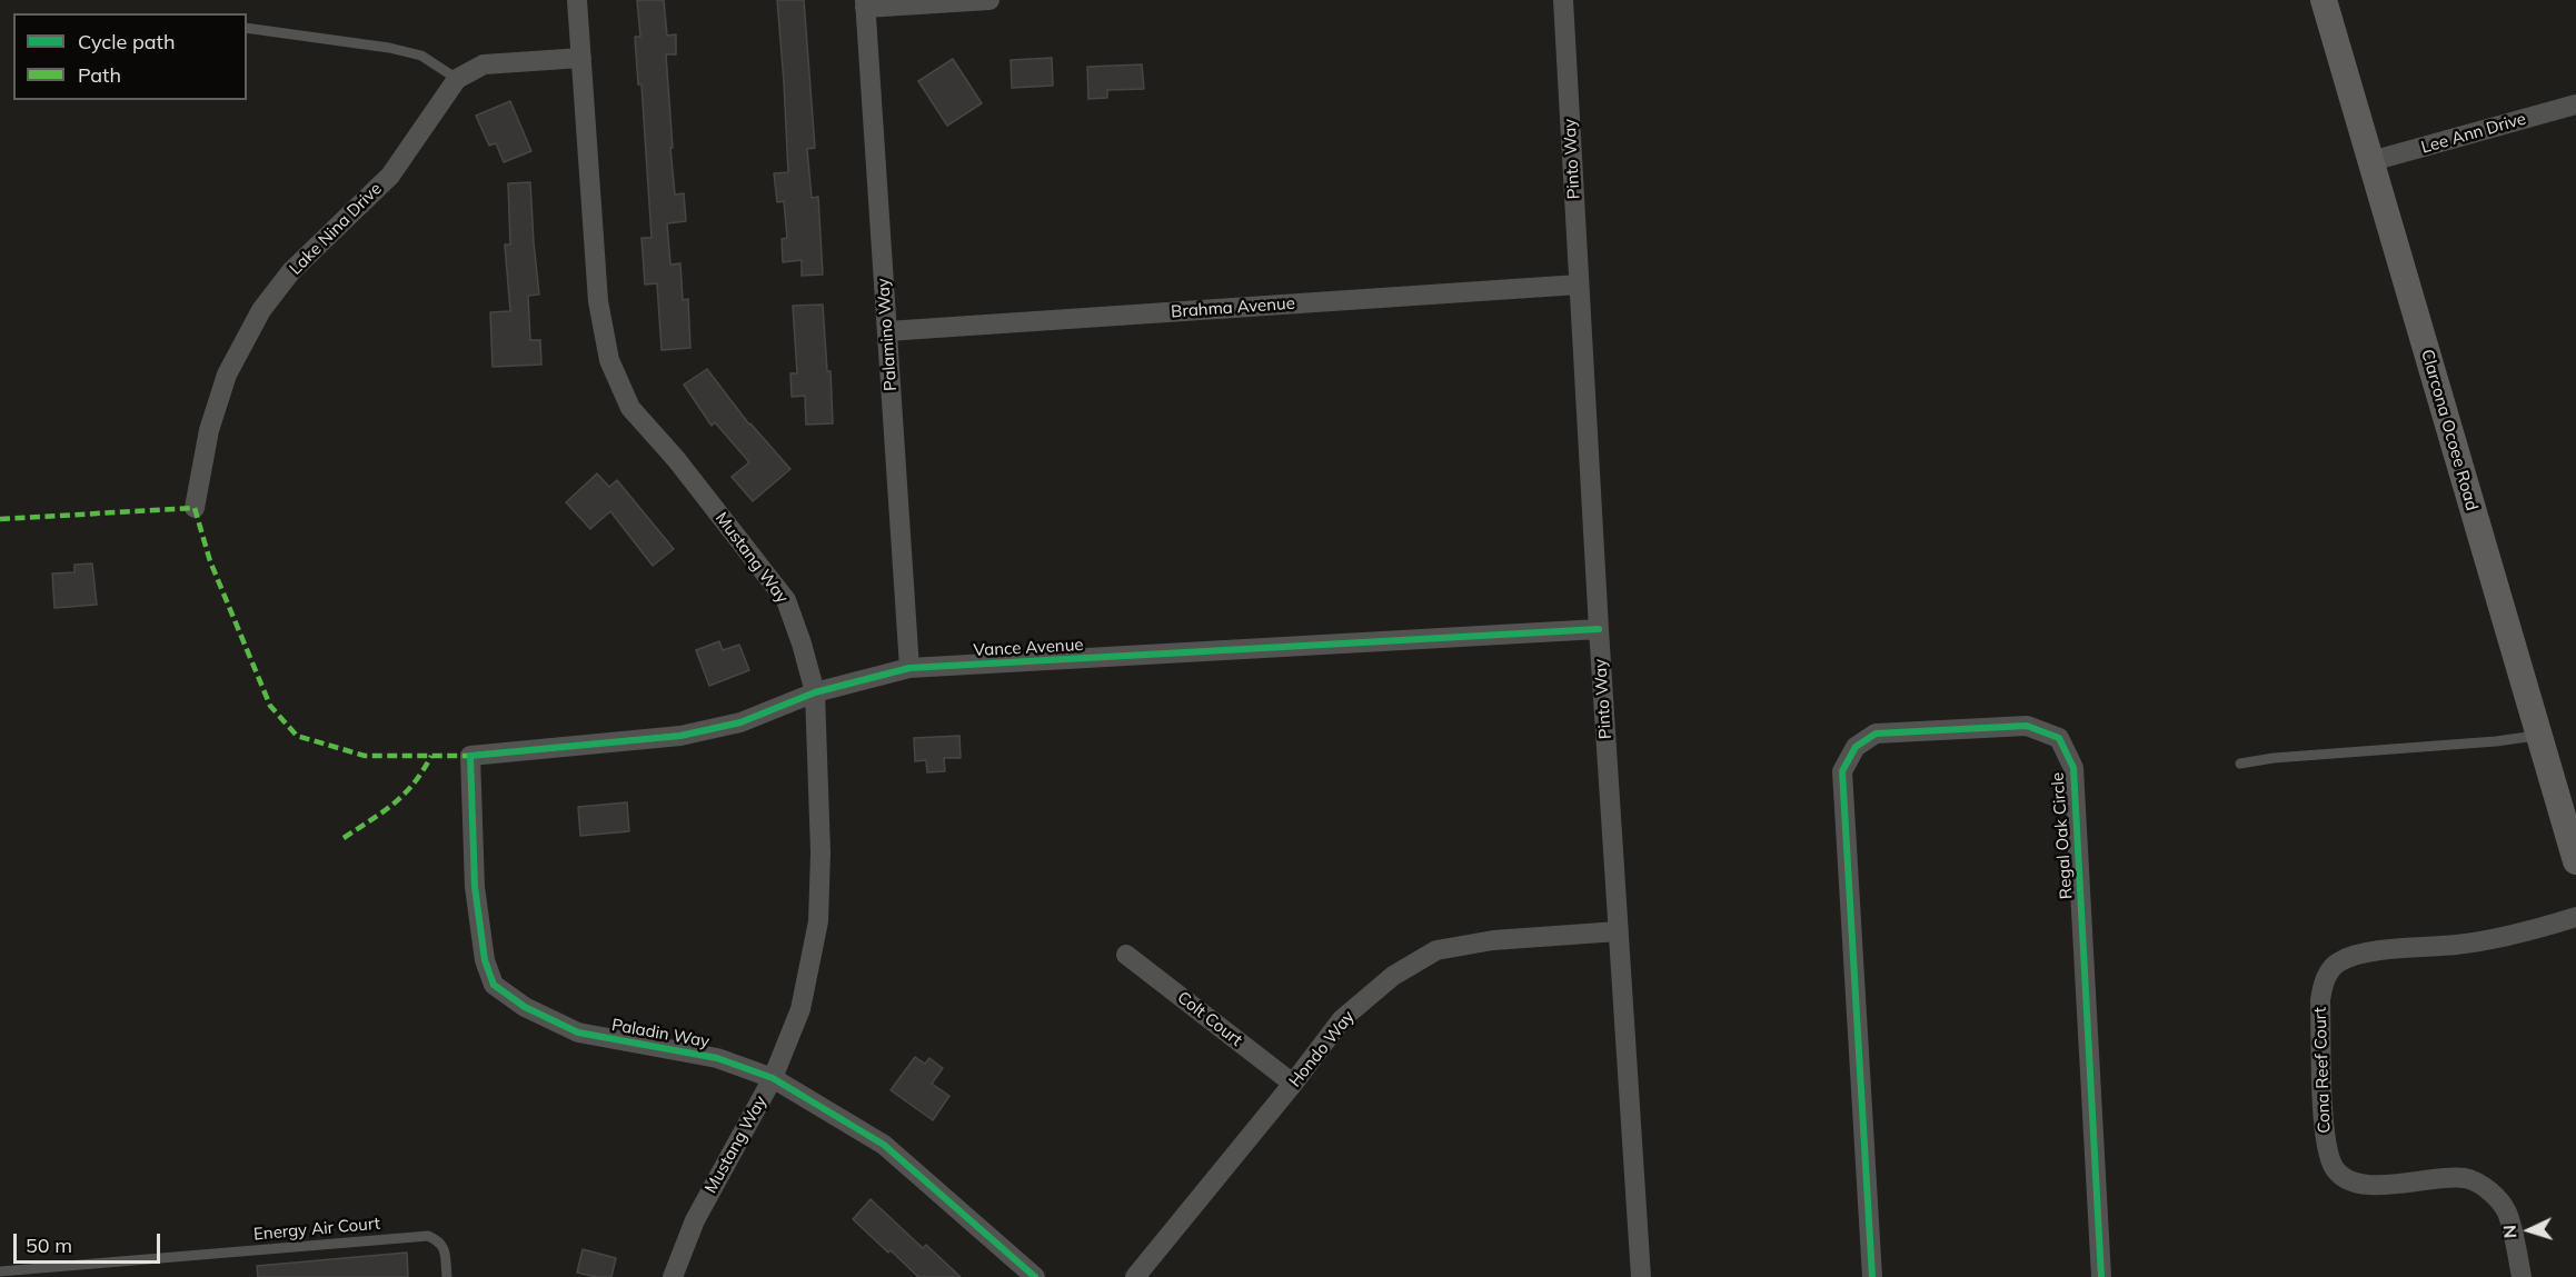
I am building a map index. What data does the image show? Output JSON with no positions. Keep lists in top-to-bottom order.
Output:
{
  "streets": {
    "main road": ["Clarcona Ocoee Road"],
    "street": [
      "Lee Ann Drive",
      "Pinto Way",
      "Lake Nina Drive",
      "Brahma Avenue",
      "Palamino Way",
      "Mustang Way",
      "Vance Avenue",
      "Regal Oak Circle",
      "Colt Court",
      "Paladin Way",
      "Hondo Way",
      "Cona Reef Court"
    ],
    "lane": ["Energy Air Court"]
  },
  "crossings": [
    ["Lee Ann Drive", "Clarcona Ocoee Road"],
    ["Pinto Way", "Brahma Avenue"],
    ["Pinto Way", "Vance Avenue"],
    ["Pinto Way", "Hondo Way"],
    ["Lake Nina Drive", "Mustang Way"],
    ["Brahma Avenue", "Palamino Way"],
    ["Palamino Way", "Vance Avenue"],
    ["Mustang Way", "Vance Avenue"],
    ["Mustang Way", "Paladin Way"],
    ["Vance Avenue", "Paladin Way"],
    ["Colt Court", "Hondo Way"]
  ],
  "legend": ["Cycle path", "Path"],
  "scale_bar": "50 m",
  "north": "left"
}
